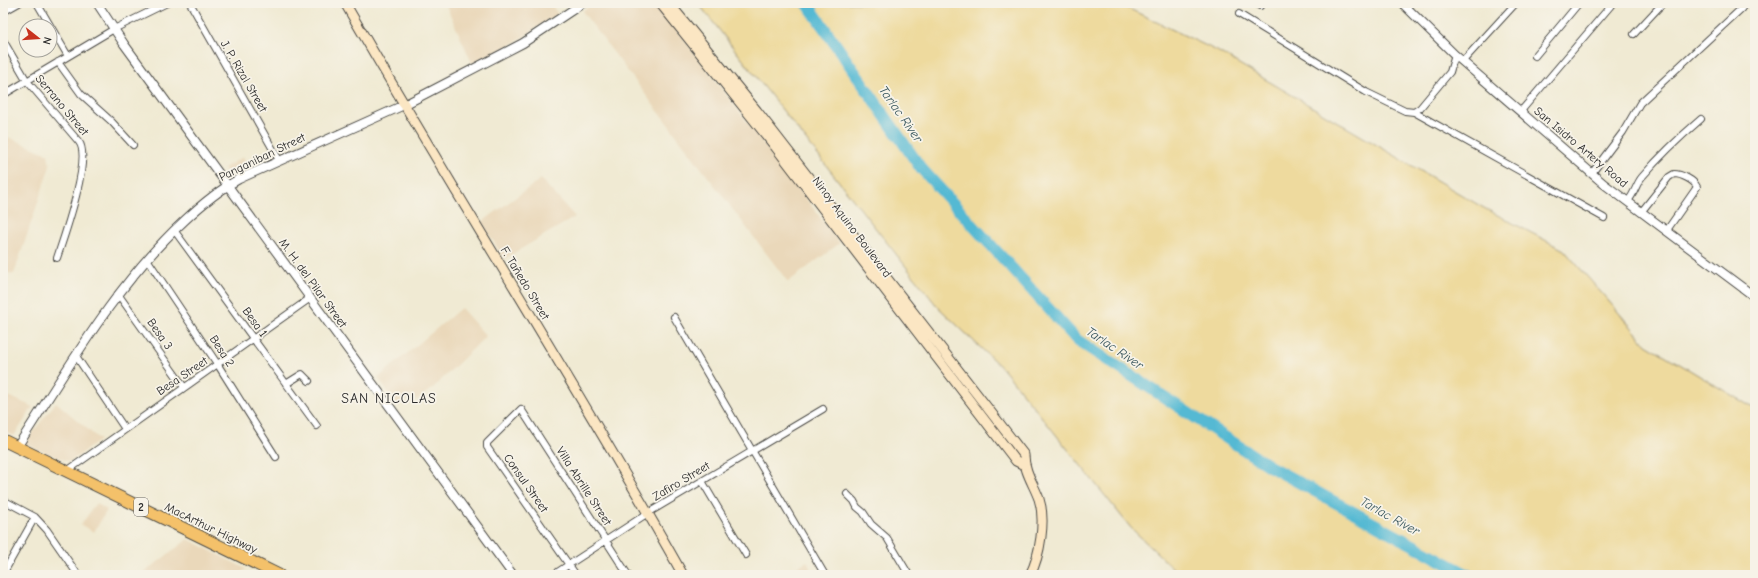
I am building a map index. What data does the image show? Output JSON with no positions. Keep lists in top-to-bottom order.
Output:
{
  "streets": {
    "highway": ["2", "MacArthur Highway"],
    "main road": ["Ninoy Aquino Boulevard", "F. Tañedo Street"],
    "street": [
      "J. P. Rizal Street",
      "Serrano Street",
      "San Isidro Artery Road",
      "Panganiban Street",
      "M. H. del Pilar Street",
      "Besa 1",
      "Besa 3",
      "Besa 2",
      "Besa Street",
      "Zafiro Street",
      "Consul Street",
      "Villa Abrille Street"
    ]
  },
  "crossings": [
    ["J. P. Rizal Street", "Panganiban Street"],
    ["Panganiban Street", "M. H. del Pilar Street"],
    ["Panganiban Street", "F. Tañedo Street"],
    ["Panganiban Street", "Besa 1"],
    ["Panganiban Street", "Besa 3"],
    ["Panganiban Street", "Besa 2"],
    ["Panganiban Street", "MacArthur Highway"],
    ["M. H. del Pilar Street", "Besa Street"],
    ["F. Tañedo Street", "Zafiro Street"],
    ["Besa 1", "Besa Street"],
    ["Besa 3", "Besa Street"],
    ["Besa 2", "Besa Street"],
    ["Besa Street", "MacArthur Highway"],
    ["Zafiro Street", "Consul Street"],
    ["Zafiro Street", "Villa Abrille Street"],
    ["Consul Street", "Villa Abrille Street"]
  ],
  "districts": ["SAN NICOLAS"],
  "water": ["Tarlac River"],
  "north": "right"
}
